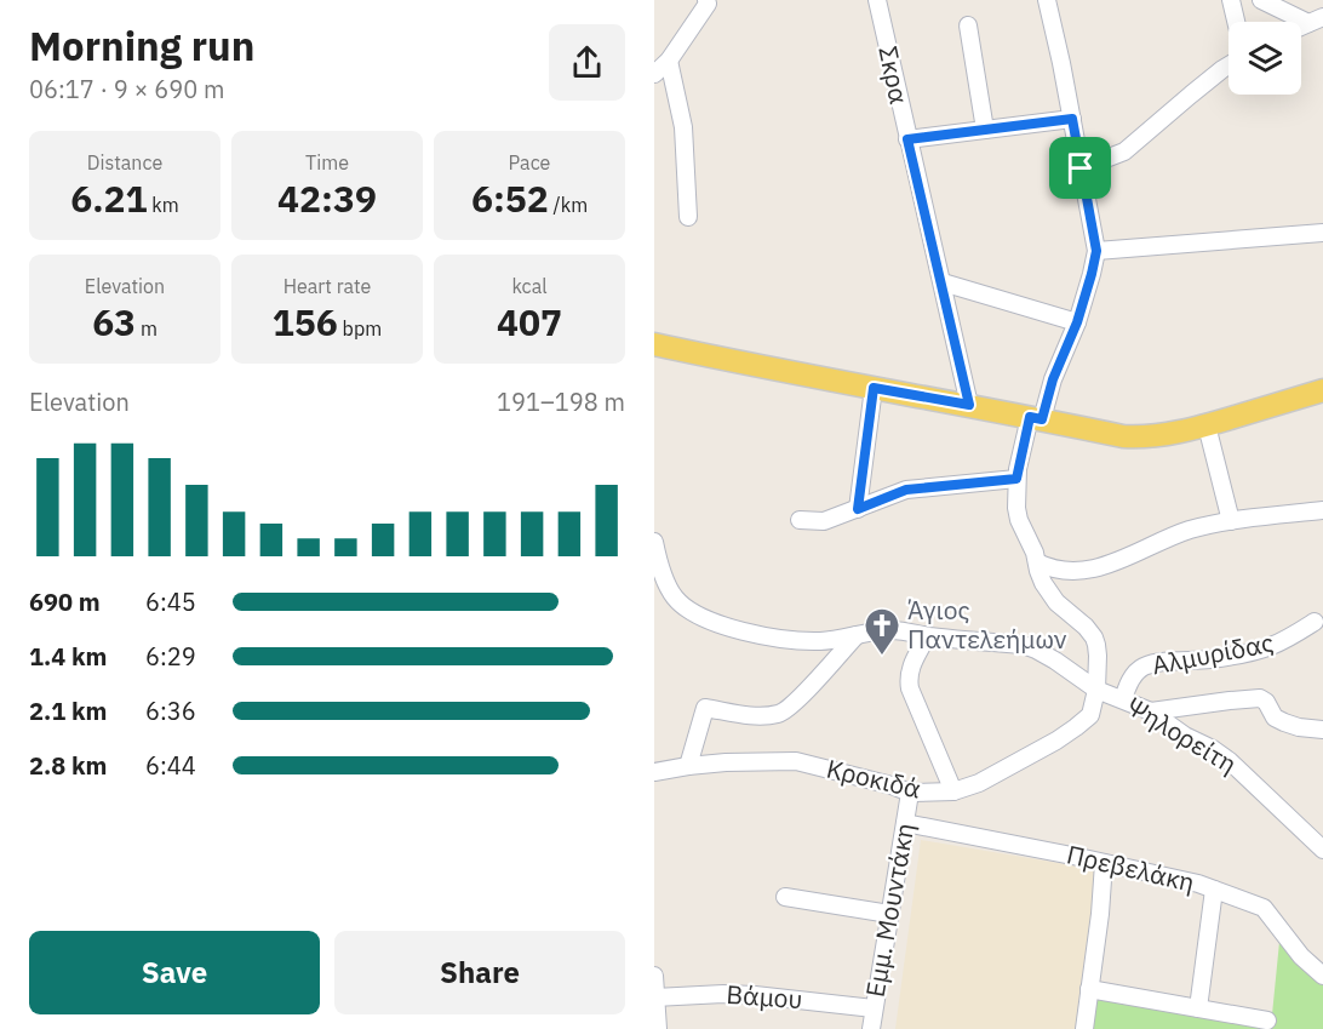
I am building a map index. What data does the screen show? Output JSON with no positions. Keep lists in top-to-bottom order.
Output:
{
  "streets": {
    "street": [
      "Σκρα",
      "Αλμυρίδας",
      "Ψηλορείτη",
      "Κροκιδά",
      "Πρεβελάκη",
      "Εμμ. Μουντάκη",
      "Βάμου"
    ]
  },
  "crossings": [
    ["Αλμυρίδας", "Ψηλορείτη"],
    ["Ψηλορείτη", "Κροκιδά"],
    ["Κροκιδά", "Εμμ. Μουντάκη"],
    ["Πρεβελάκη", "Εμμ. Μουντάκη"],
    ["Εμμ. Μουντάκη", "Βάμου"]
  ],
  "places": {
    "church": ["Άγιος Παντελεήμων"]
  },
  "page": {
    "heading": ["Morning run", "06:17 · 9 × 690 m"],
    "stats": [
      ["Distance", "6.21 km"],
      ["Time", "42:39"],
      ["Pace", "6:52 /km"],
      ["Elevation", "63 m"],
      ["Heart rate", "156 bpm"],
      ["kcal", "407"]
    ],
    "chart": ["Elevation", "191–198 m"],
    "list": [
      {
        "name": "690 m",
        "note": "6:45"
      },
      {
        "name": "1.4 km",
        "note": "6:29"
      },
      {
        "name": "2.1 km",
        "note": "6:36"
      },
      {
        "name": "2.8 km",
        "note": "6:44"
      }
    ],
    "buttons": ["Save", "Share"]
  }
}
